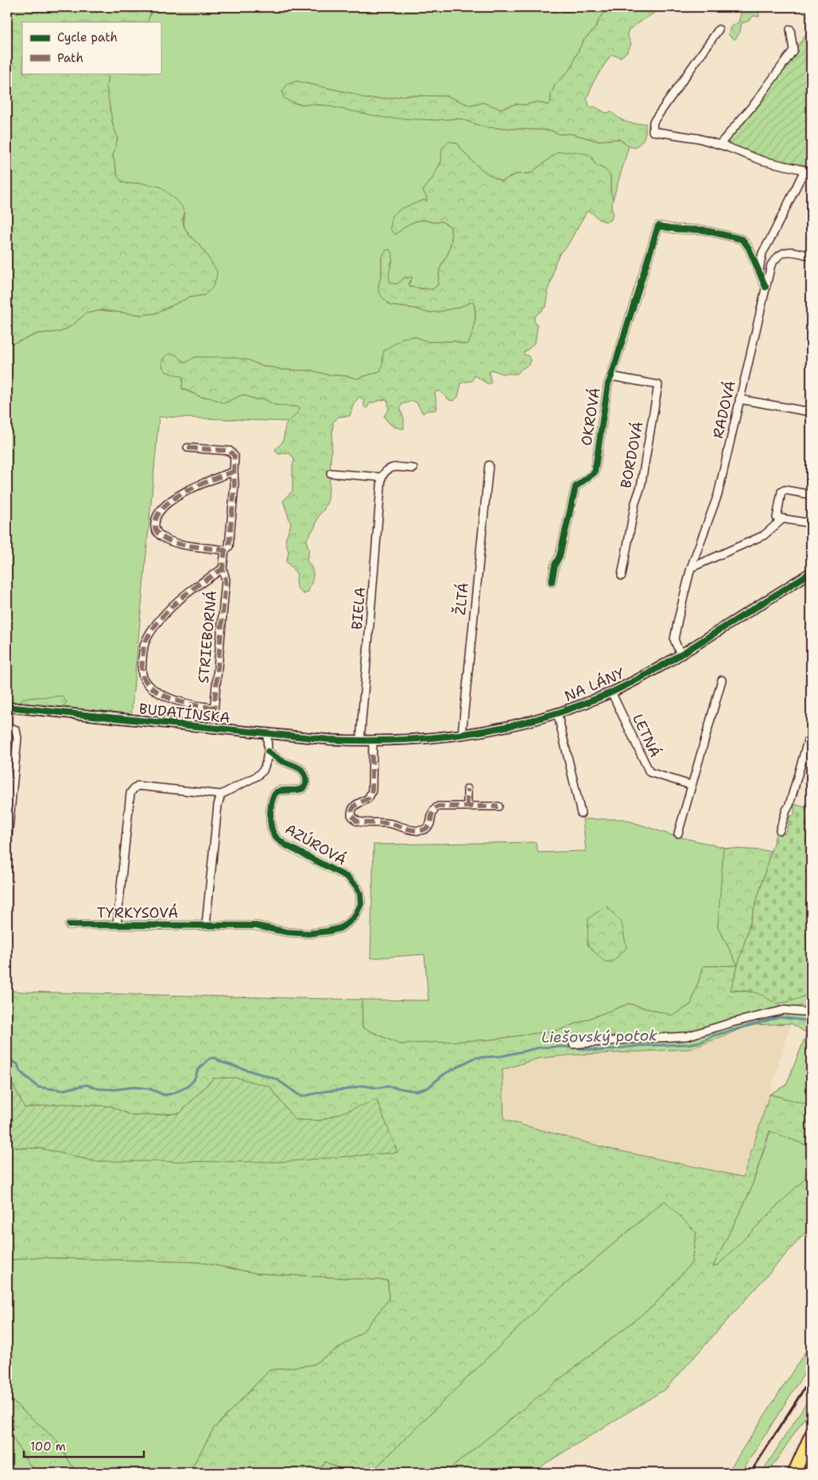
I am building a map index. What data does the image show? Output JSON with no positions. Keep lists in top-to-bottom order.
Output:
{
  "streets": {
    "street": [
      "RADOVÁ",
      "OKROVÁ",
      "BORDOVÁ",
      "ŽLTÁ",
      "BIELA",
      "STRIEBORNÁ",
      "NA LÁNY",
      "BUDATÍNSKA",
      "LETNÁ",
      "AZÚROVÁ",
      "TYRKYSOVÁ"
    ]
  },
  "crossings": [
    ["RADOVÁ", "NA LÁNY"],
    ["OKROVÁ", "BORDOVÁ"],
    ["ŽLTÁ", "NA LÁNY"],
    ["BIELA", "NA LÁNY"],
    ["BIELA", "BUDATÍNSKA"],
    ["STRIEBORNÁ", "BUDATÍNSKA"],
    ["NA LÁNY", "BUDATÍNSKA"],
    ["NA LÁNY", "LETNÁ"],
    ["AZÚROVÁ", "TYRKYSOVÁ"]
  ],
  "water": ["Liešovský potok"],
  "legend": ["Cycle path", "Path"],
  "scale_bar": "100 m"
}
